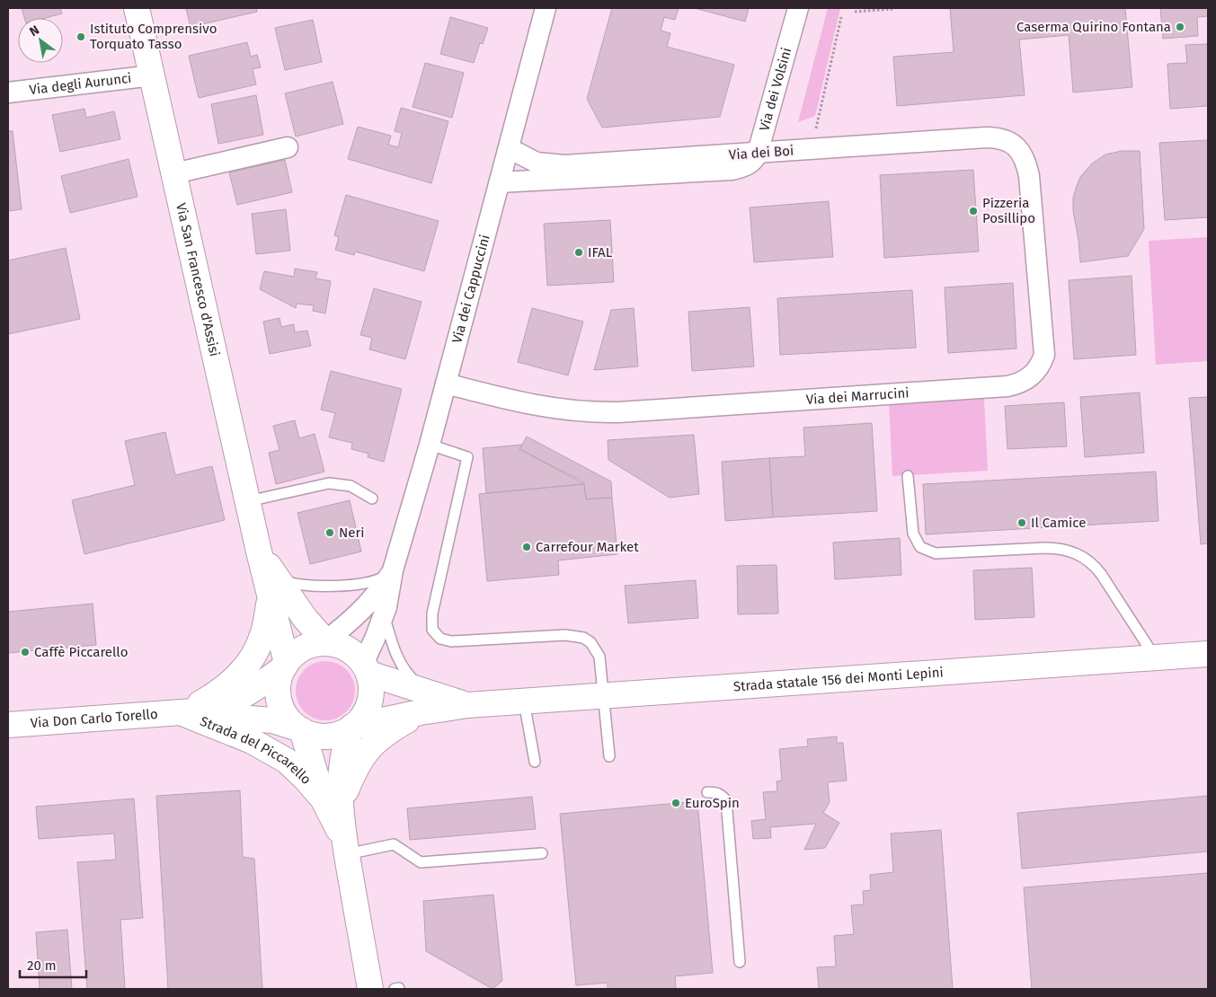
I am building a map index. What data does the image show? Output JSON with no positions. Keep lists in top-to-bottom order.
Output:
{
  "streets": {
    "main road": [
      "Via San Francesco d'Assisi",
      "Strada statale 156 dei Monti Lepini",
      "Via Don Carlo Torello",
      "Strada del Piccarello"
    ],
    "street": [
      "Via degli Aurunci",
      "Via dei Volsini",
      "Via dei Boi",
      "Via dei Cappuccini",
      "Via dei Marrucini"
    ]
  },
  "crossings": [
    ["Via degli Aurunci", "Via San Francesco d'Assisi"],
    ["Via dei Volsini", "Via dei Boi"],
    ["Via dei Boi", "Via dei Cappuccini"],
    ["Via dei Boi", "Via dei Marrucini"],
    ["Via San Francesco d'Assisi", "Via dei Cappuccini"],
    ["Via San Francesco d'Assisi", "Strada statale 156 dei Monti Lepini"],
    ["Via San Francesco d'Assisi", "Via Don Carlo Torello"],
    ["Via San Francesco d'Assisi", "Strada del Piccarello"],
    ["Via dei Cappuccini", "Via dei Marrucini"],
    ["Via dei Cappuccini", "Strada statale 156 dei Monti Lepini"],
    ["Via dei Cappuccini", "Via Don Carlo Torello"],
    ["Via dei Cappuccini", "Strada del Piccarello"],
    ["Strada statale 156 dei Monti Lepini", "Via Don Carlo Torello"],
    ["Strada statale 156 dei Monti Lepini", "Strada del Piccarello"],
    ["Via Don Carlo Torello", "Strada del Piccarello"]
  ],
  "places": [
    "Caserma Quirino Fontana",
    "Istituto Comprensivo Torquato Tasso",
    "Pizzeria Posillipo",
    "IFAL",
    "Il Camice",
    "Neri",
    "Carrefour Market",
    "Caffè Piccarello",
    "EuroSpin"
  ],
  "scale_bar": "20 m",
  "north": "top left"
}
